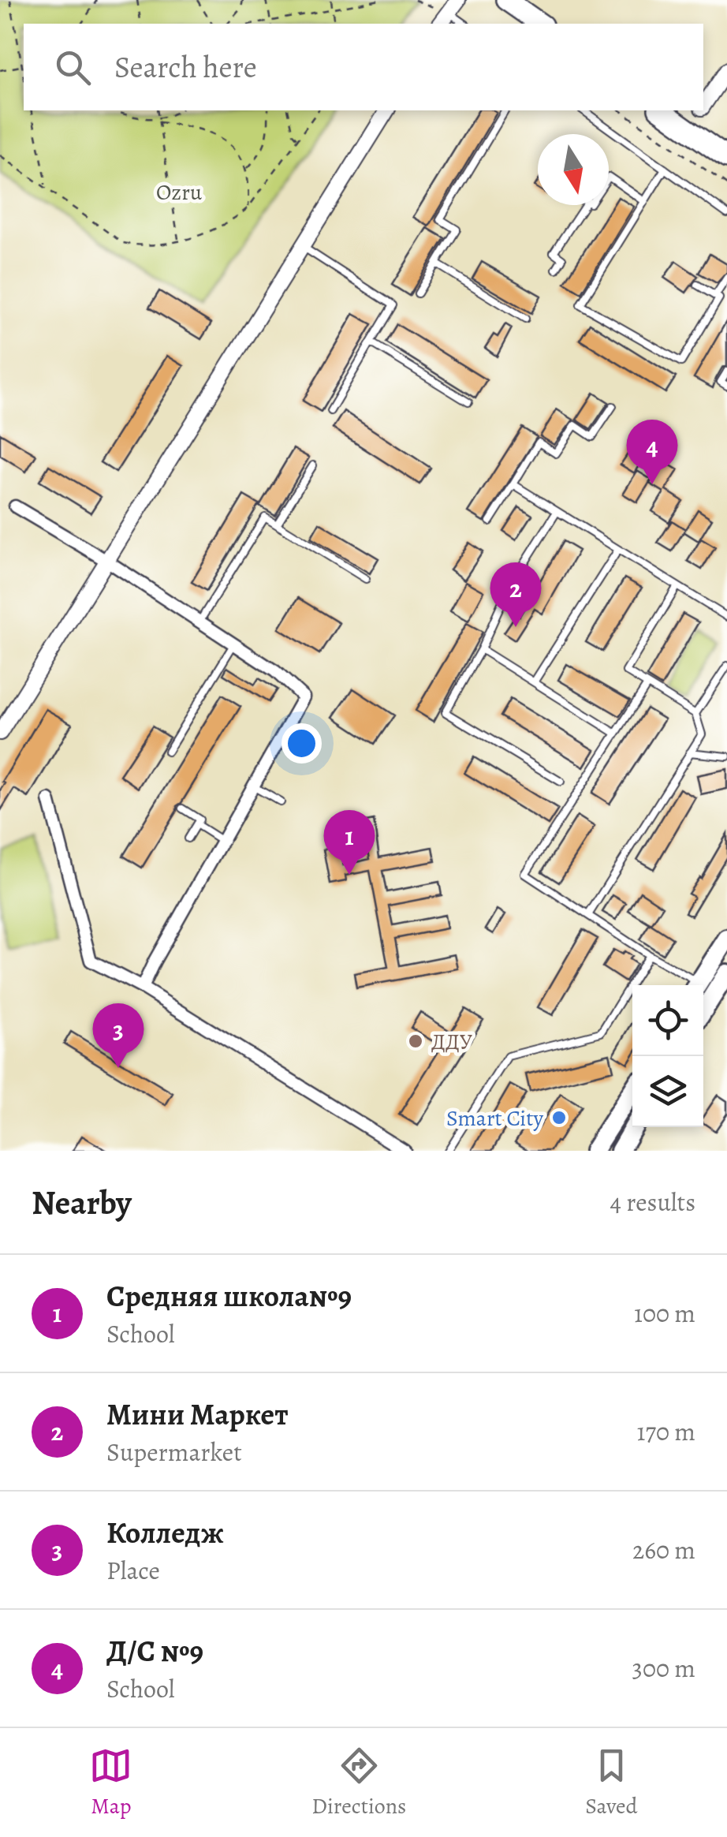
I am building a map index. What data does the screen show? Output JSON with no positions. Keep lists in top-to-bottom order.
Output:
{
  "parks": ["Ozru"],
  "places": ["ДДУ", "Smart City"],
  "north": "bottom",
  "page": {
    "search": "Search here",
    "pins": [
      "4",
      "2",
      "1",
      "3"
    ],
    "heading": ["Nearby", "4 results"],
    "list": [
      {
        "mark": "1",
        "name": "Средняя школа№9",
        "note": "School",
        "value": "100 m"
      },
      {
        "mark": "2",
        "name": "Мини Маркет",
        "note": "Supermarket",
        "value": "170 m"
      },
      {
        "mark": "3",
        "name": "Колледж",
        "note": "Place",
        "value": "260 m"
      },
      {
        "mark": "4",
        "name": "Д/С №9",
        "note": "School",
        "value": "300 m"
      }
    ],
    "nav": ["Map", "Directions", "Saved"]
  }
}
